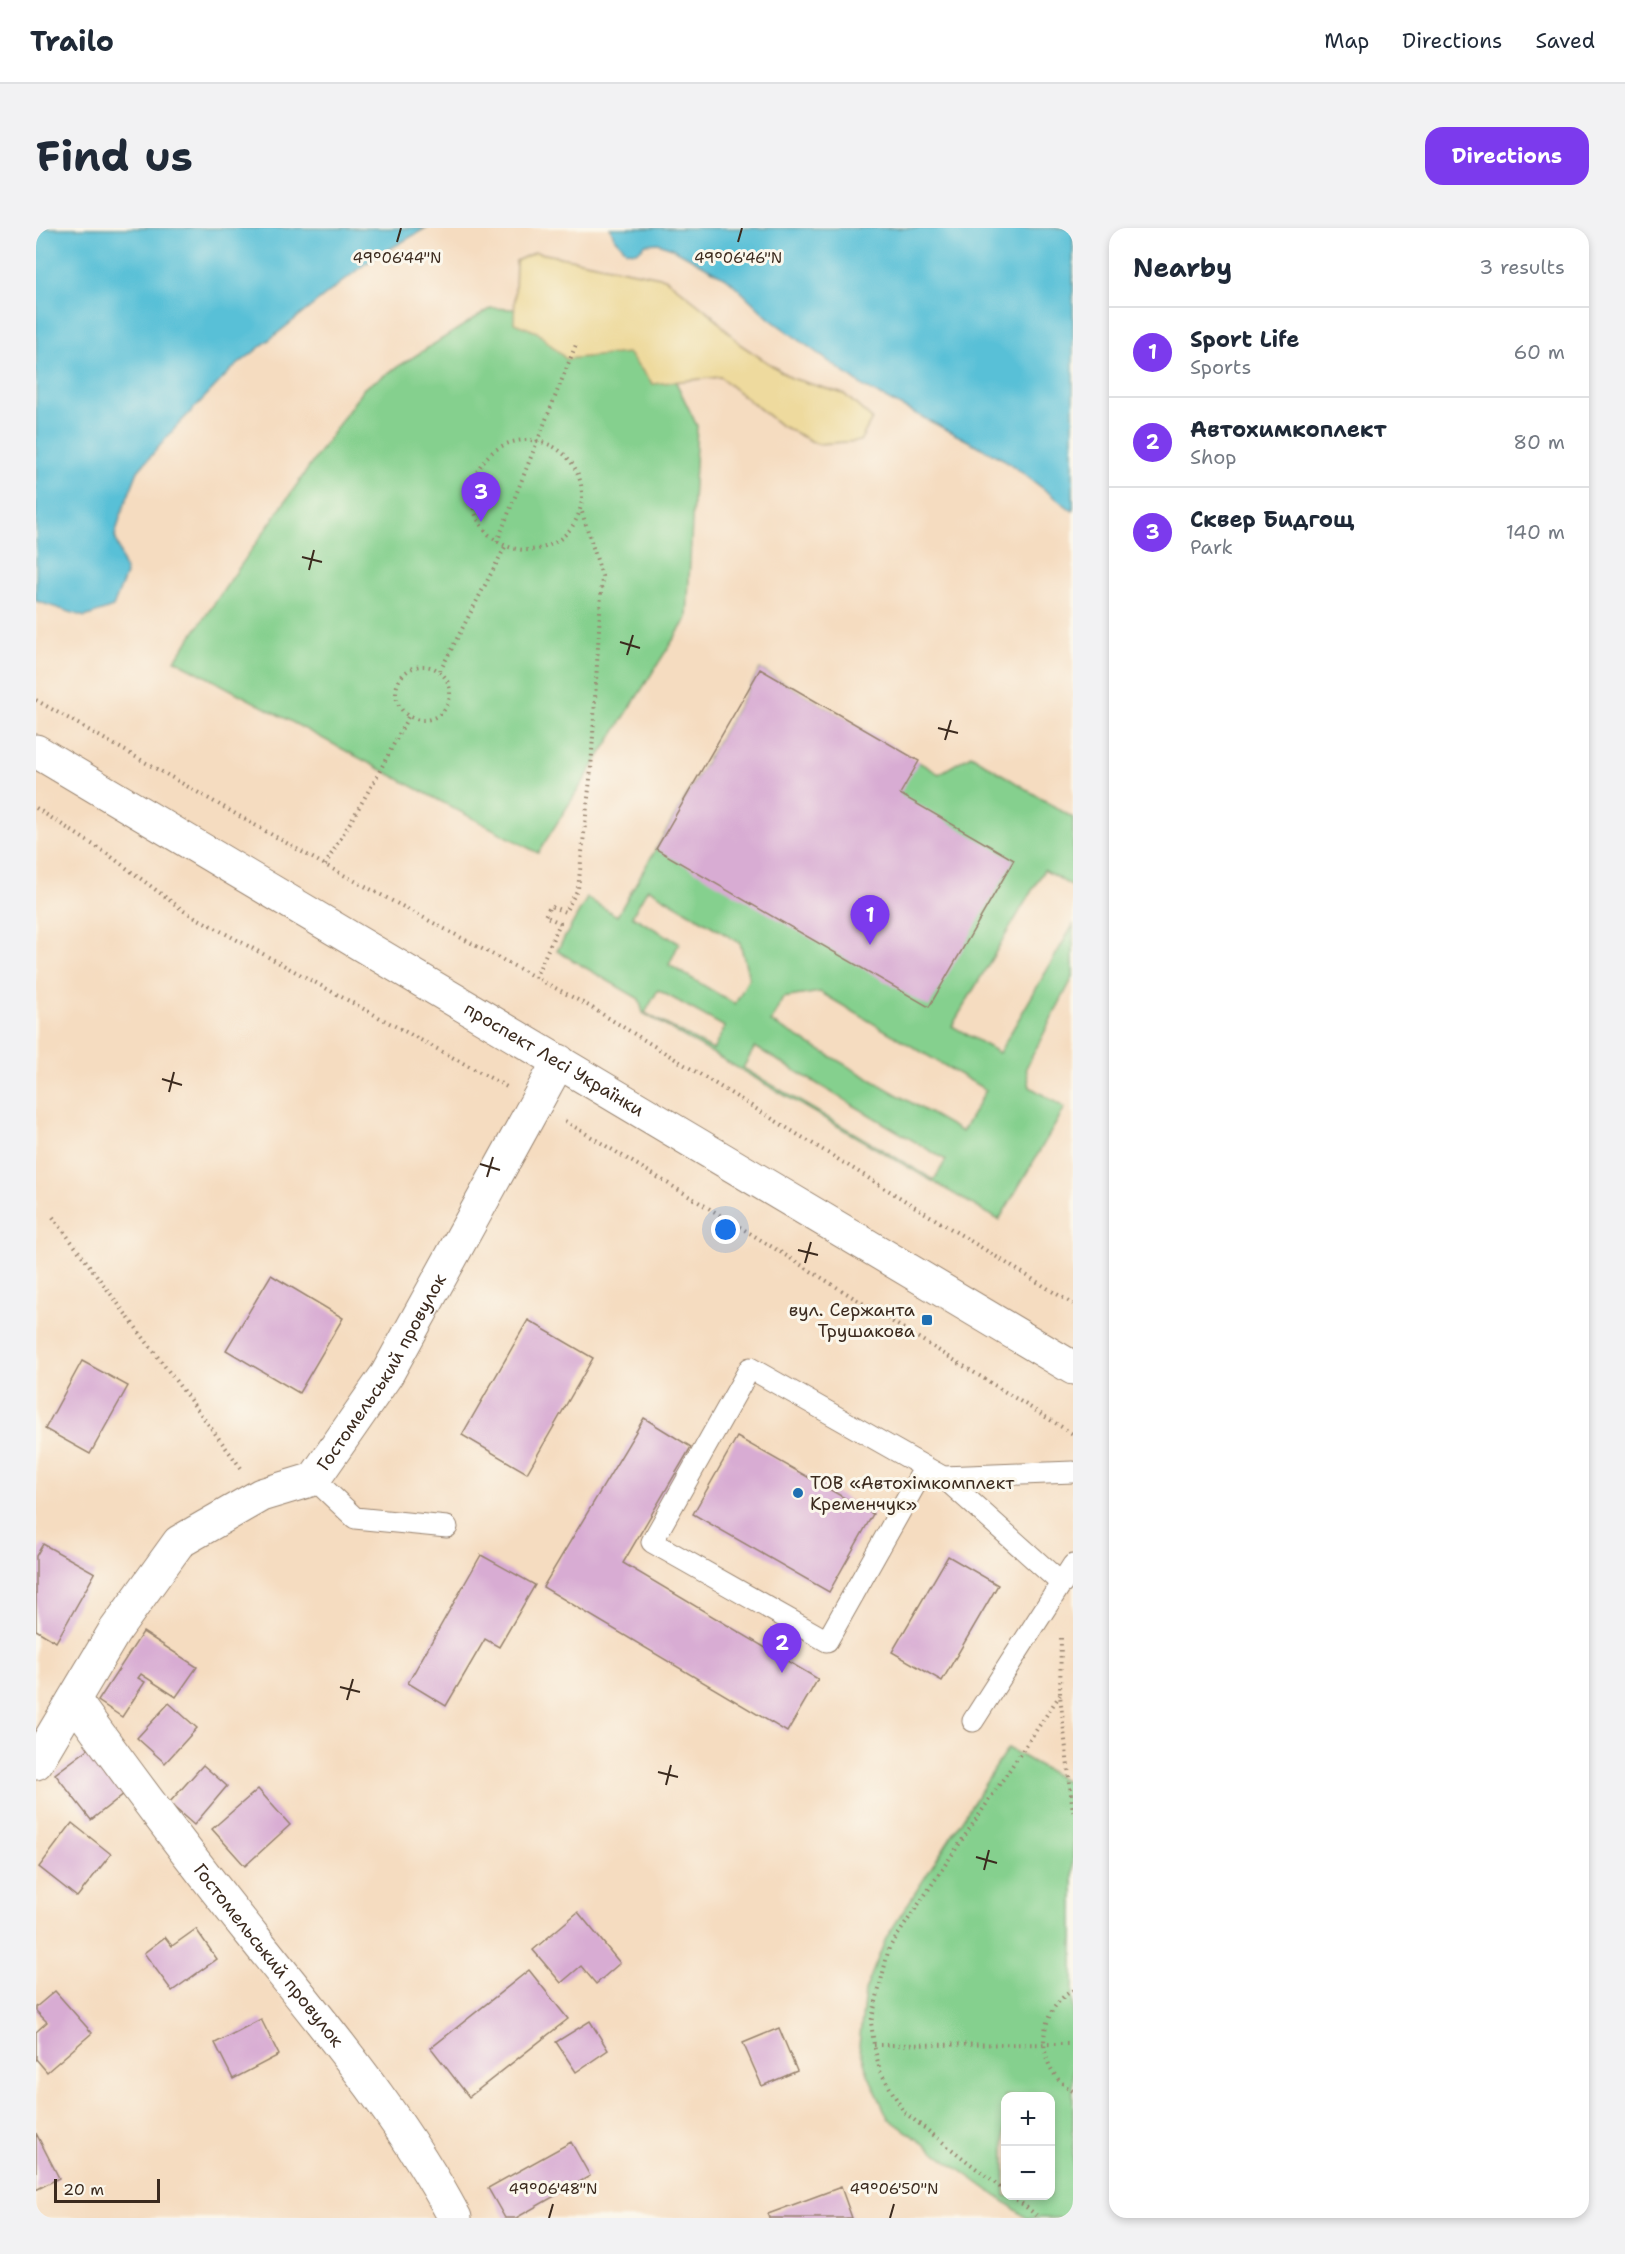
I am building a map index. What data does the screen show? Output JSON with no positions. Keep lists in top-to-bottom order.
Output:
{
  "streets": {
    "street": ["проспект Лесі Українки", "Гостомельський провулок"]
  },
  "crossings": [
    ["проспект Лесі Українки", "Гостомельський провулок"]
  ],
  "places": {
    "transit": ["вул. Сержанта Трушакова"],
    "other": ["ТОВ «Автохімкомплект Кременчук»"]
  },
  "scale_bar": "20 m",
  "page": {
    "header": "Trailo",
    "nav": ["Map", "Directions", "Saved"],
    "buttons": "Directions",
    "title": "Find us",
    "heading": ["Nearby", "3 results"],
    "list": [
      {
        "mark": "1",
        "name": "Sport Life",
        "note": "Sports",
        "value": "60 m"
      },
      {
        "mark": "2",
        "name": "Автохимкоплект",
        "note": "Shop",
        "value": "80 m"
      },
      {
        "mark": "3",
        "name": "Сквер Бидгощ",
        "note": "Park",
        "value": "140 m"
      }
    ],
    "pins": ["3", "1", "2"],
    "map_buttons": ["+", "−"],
    "scale": "20 m"
  },
  "coordinates": [
    "49°06'44\"N",
    "49°06'46\"N",
    "49°06'48\"N",
    "49°06'50\"N"
  ]
}
